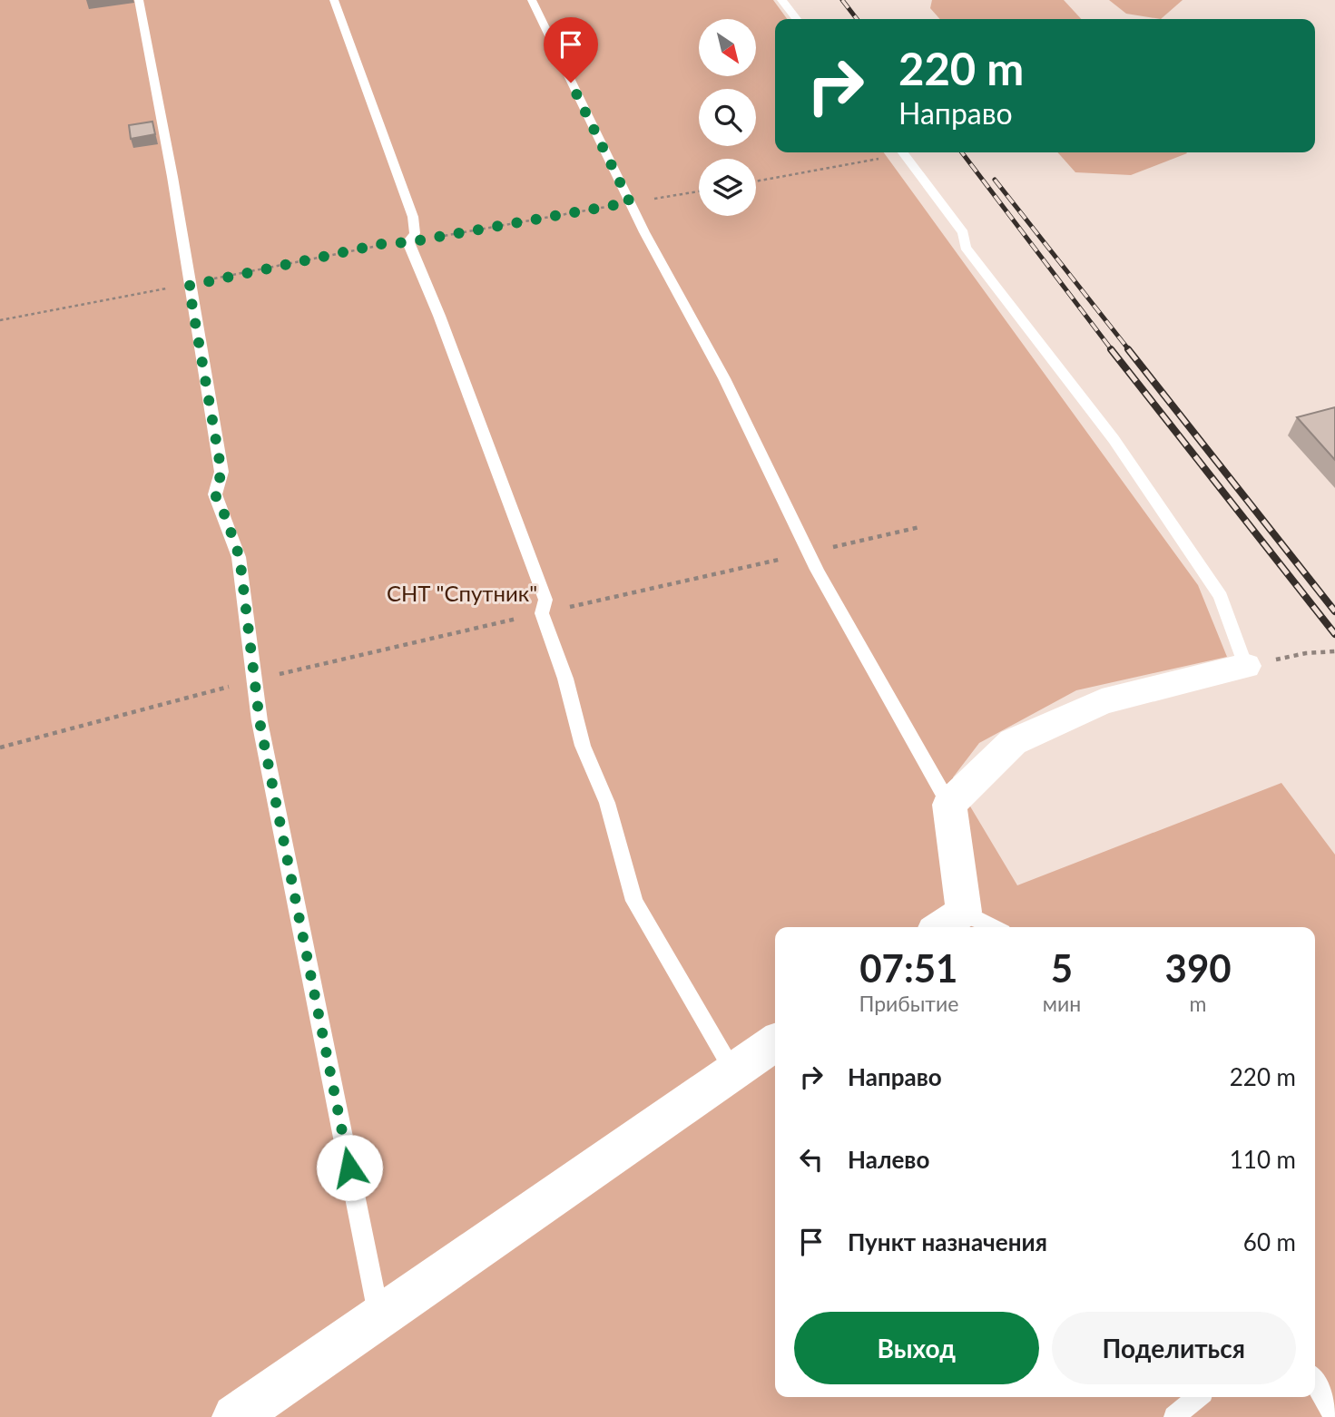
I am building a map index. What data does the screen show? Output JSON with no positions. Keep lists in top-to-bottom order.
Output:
{
  "parks": ["СНТ \"Спутник\""],
  "north": "bottom right",
  "page": {
    "turn": ["220 m", "Направо"],
    "eta": [
      "07:51",
      "Прибытие",
      "5",
      "мин",
      "390",
      "m"
    ],
    "list": [
      {
        "name": "Направо",
        "value": "220 m"
      },
      {
        "name": "Налево",
        "value": "110 m"
      },
      {
        "name": "Пункт назначения",
        "value": "60 m"
      }
    ],
    "buttons": ["Выход", "Поделиться"]
  }
}
